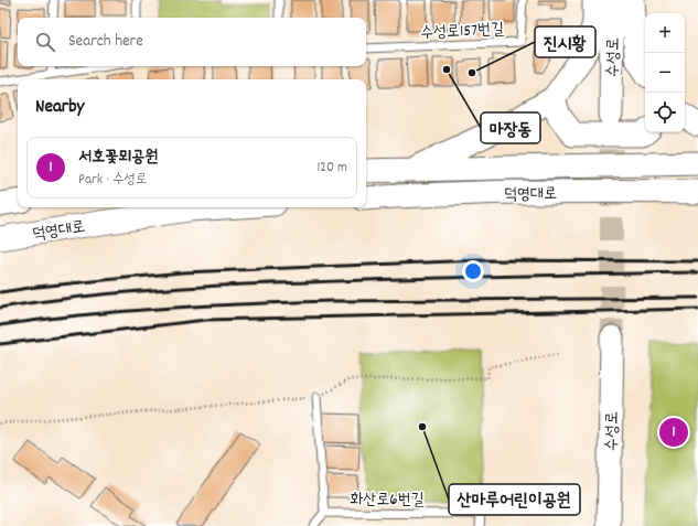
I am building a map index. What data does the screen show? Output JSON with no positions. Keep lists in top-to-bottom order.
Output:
{
  "streets": {
    "main road": ["수성로", "덕영대로"],
    "lane": ["수성로157번길", "화산로6번길"]
  },
  "places": ["마장동", "진시황", "산마루어린이공원"],
  "page": {
    "map_buttons": ["+", "−"],
    "search": "Search here",
    "heading": "Nearby",
    "list": [
      {
        "mark": "1",
        "name": "서호꽃뫼공원",
        "note": "Park · 수성로",
        "value": "120 m"
      }
    ],
    "pins": "1"
  }
}
